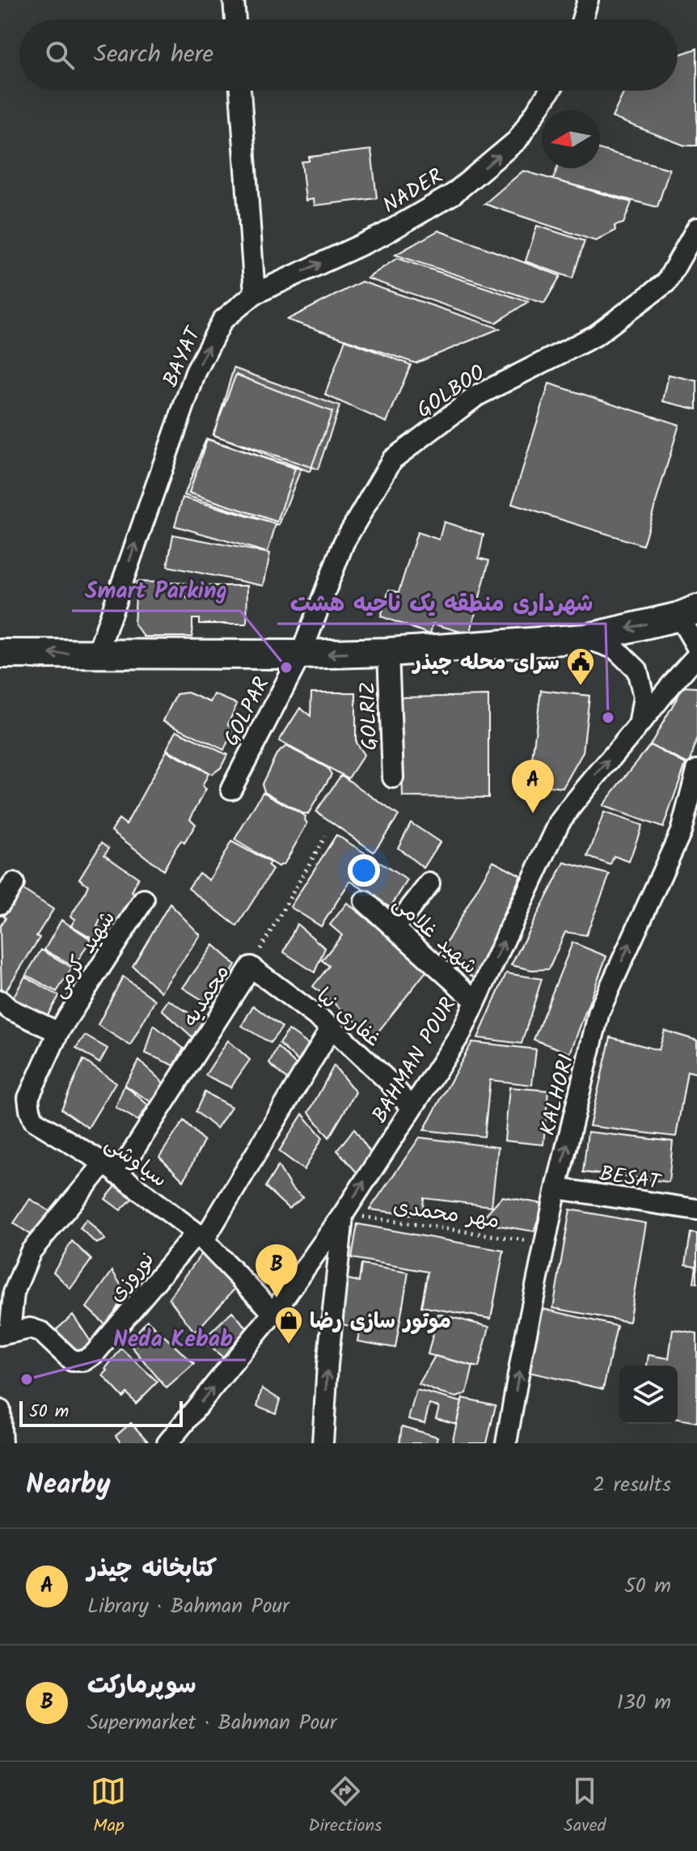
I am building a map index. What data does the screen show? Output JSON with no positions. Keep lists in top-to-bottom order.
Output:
{
  "streets": {
    "street": [
      "NADER",
      "BAYAT",
      "GOLBOO",
      "GOLPAR",
      "GOLRIZ",
      "شهید غلامی",
      "شهید کرمی",
      "محمدیه",
      "غفاری نیا",
      "BAHMAN POUR",
      "KALHORI",
      "سیاوشی",
      "BESAT",
      "نوروزی"
    ],
    "path": ["مهر محمدی"]
  },
  "crossings": [
    ["NADER", "BAYAT"],
    ["GOLBOO", "GOLPAR"],
    ["شهید غلامی", "BAHMAN POUR"],
    ["شهید کرمی", "سیاوشی"],
    ["محمدیه", "غفاری نیا"],
    ["محمدیه", "سیاوشی"],
    ["محمدیه", "نوروزی"],
    ["غفاری نیا", "BAHMAN POUR"],
    ["غفاری نیا", "نوروزی"],
    ["BAHMAN POUR", "سیاوشی"],
    ["BAHMAN POUR", "مهر محمدی"],
    ["KALHORI", "BESAT"],
    ["KALHORI", "مهر محمدی"],
    ["سیاوشی", "نوروزی"]
  ],
  "one_way": [
    "NADER",
    "BAYAT",
    "BAHMAN POUR",
    "KALHORI"
  ],
  "places": {
    "other": ["Smart Parking", "شهرداری منطقه یک ناحیه هشت", "Neda Kebab"],
    "public building": ["سرای محله چیذر"],
    "shop": ["موتور سازی رضا"]
  },
  "scale_bar": "50 m",
  "north": "left",
  "page": {
    "search": "Search here",
    "pins": ["A", "B"],
    "scale": "50 m",
    "heading": ["Nearby", "2 results"],
    "list": [
      {
        "mark": "A",
        "name": "کتابخانه چیذر",
        "note": "Library · Bahman Pour",
        "value": "50 m"
      },
      {
        "mark": "B",
        "name": "سوپرمارکت",
        "note": "Supermarket · Bahman Pour",
        "value": "130 m"
      }
    ],
    "nav": ["Map", "Directions", "Saved"]
  }
}
